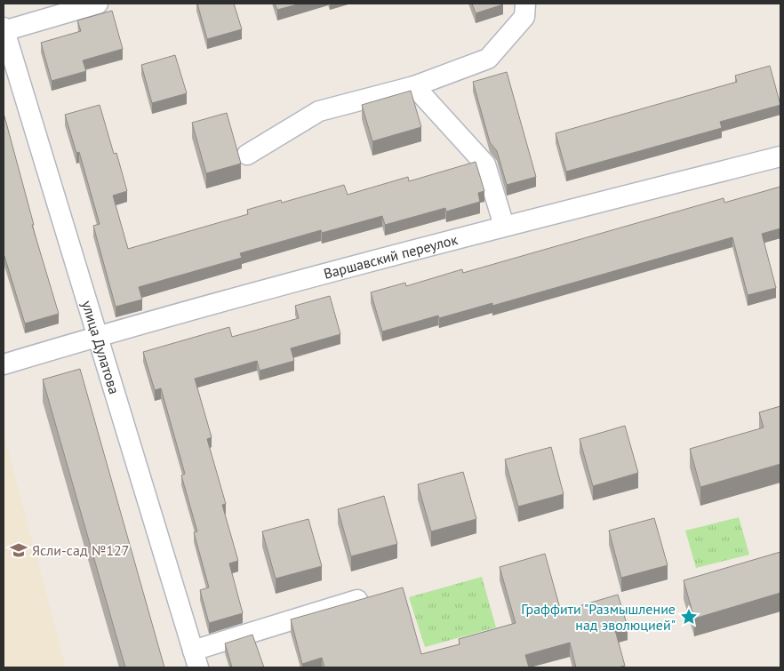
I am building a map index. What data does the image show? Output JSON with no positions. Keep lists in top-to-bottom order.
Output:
{
  "streets": {
    "street": ["Варшавский переулок", "улица Дулатова"]
  },
  "crossings": [
    ["Варшавский переулок", "улица Дулатова"]
  ],
  "places": {
    "school or university": ["Ясли-сад №127"],
    "place": ["Граффити \"Размышление над эволюцией\""]
  }
}
